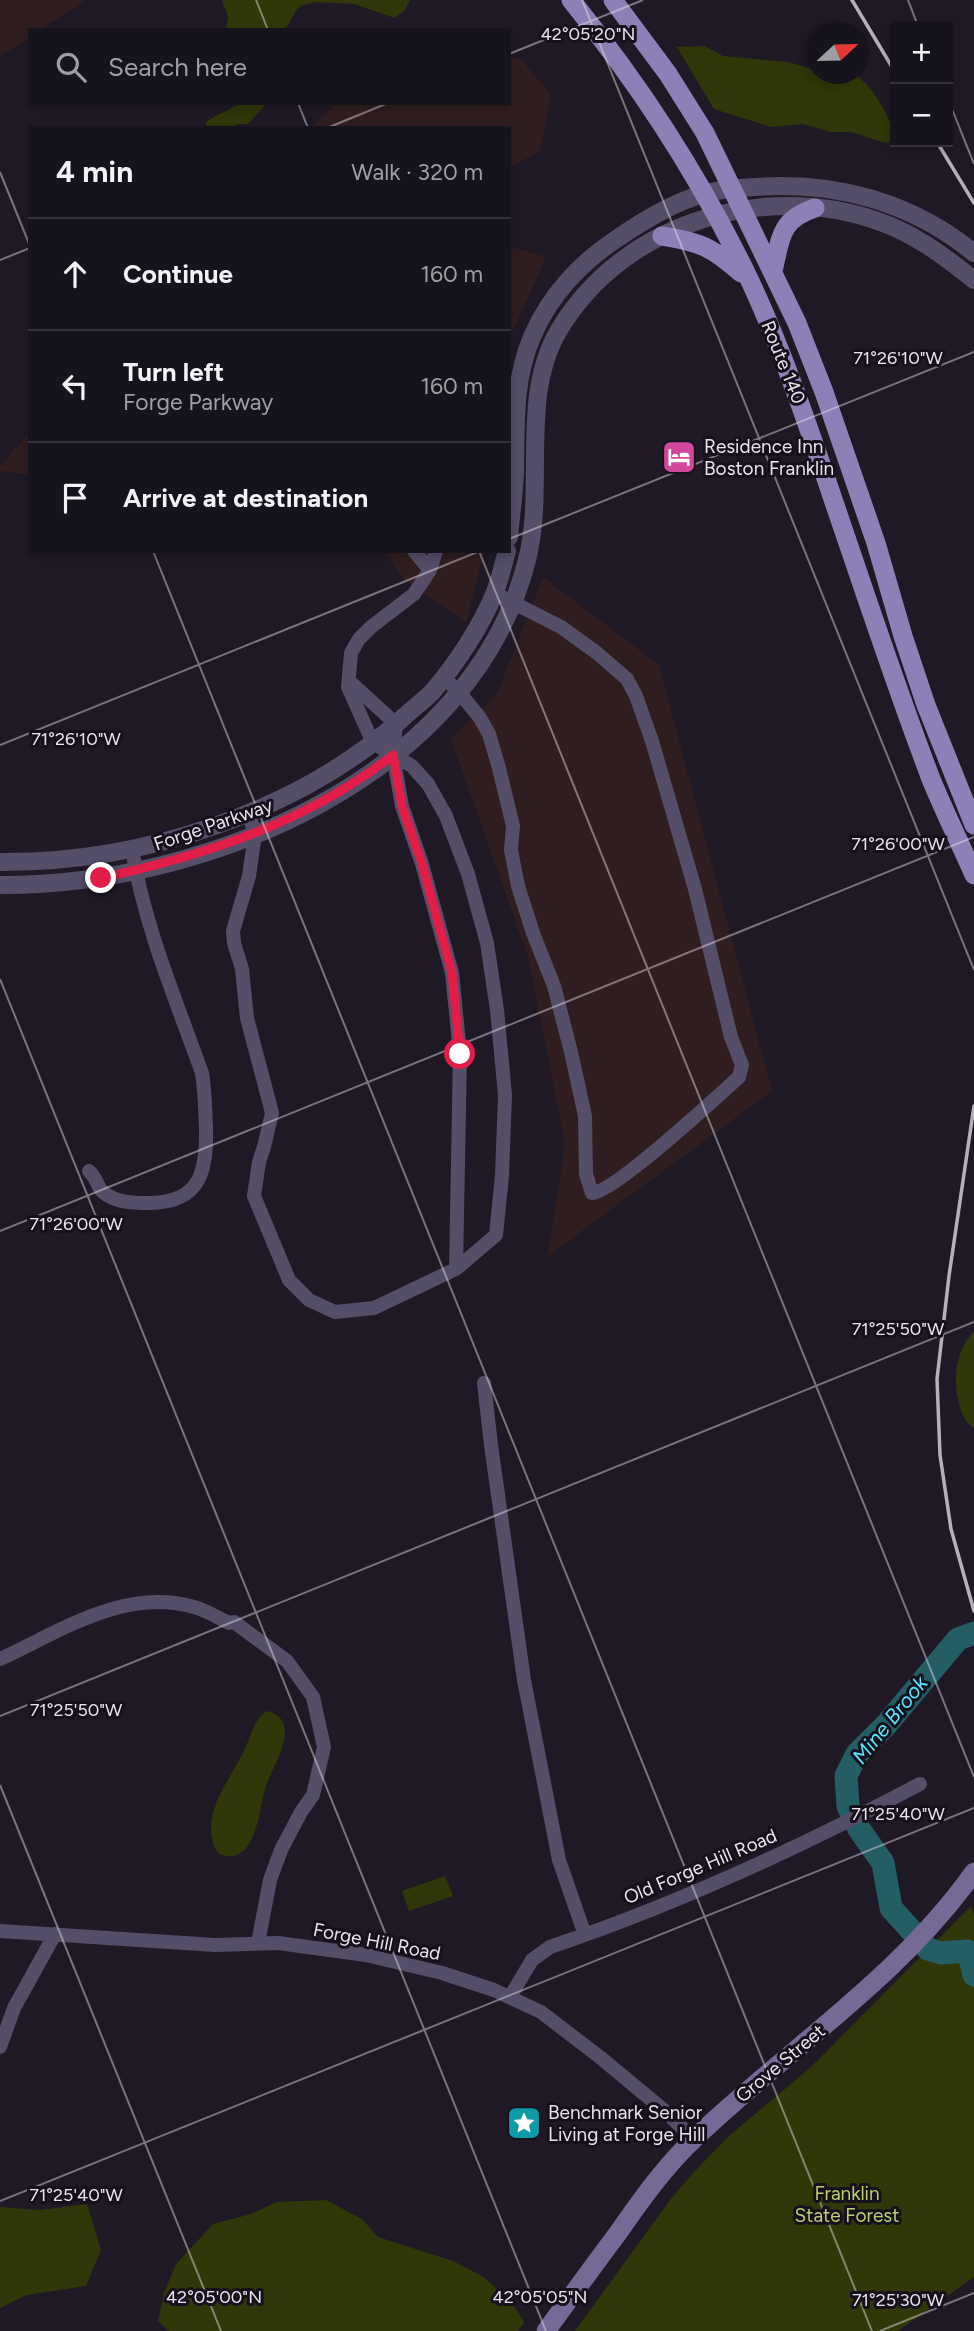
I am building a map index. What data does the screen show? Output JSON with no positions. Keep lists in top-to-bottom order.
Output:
{
  "streets": {
    "main road": ["Route 140", "Grove Street"],
    "street": ["Forge Parkway", "Old Forge Hill Road", "Forge Hill Road"]
  },
  "crossings": [
    ["Route 140", "Forge Parkway"],
    ["Old Forge Hill Road", "Forge Hill Road"],
    ["Forge Hill Road", "Grove Street"]
  ],
  "water": ["Mine Brook"],
  "parks": ["Franklin State Forest"],
  "places": {
    "hotel": ["Residence Inn Boston Franklin"],
    "place": ["Benchmark Senior Living at Forge Hill"]
  },
  "north": "right",
  "page": {
    "map_buttons": ["+", "−"],
    "search": "Search here",
    "heading": ["4 min", "Walk · 320 m"],
    "list": [
      ["Continue", "160 m"],
      ["Turn left", "Forge Parkway", "160 m"],
      "Arrive at destination"
    ]
  },
  "coordinates": [
    "42°05'20\"N",
    "71°26'10\"W",
    "71°26'00\"W",
    "71°25'50\"W",
    "71°25'40\"W",
    "42°05'00\"N",
    "42°05'05\"N",
    "71°25'30\"W"
  ]
}
